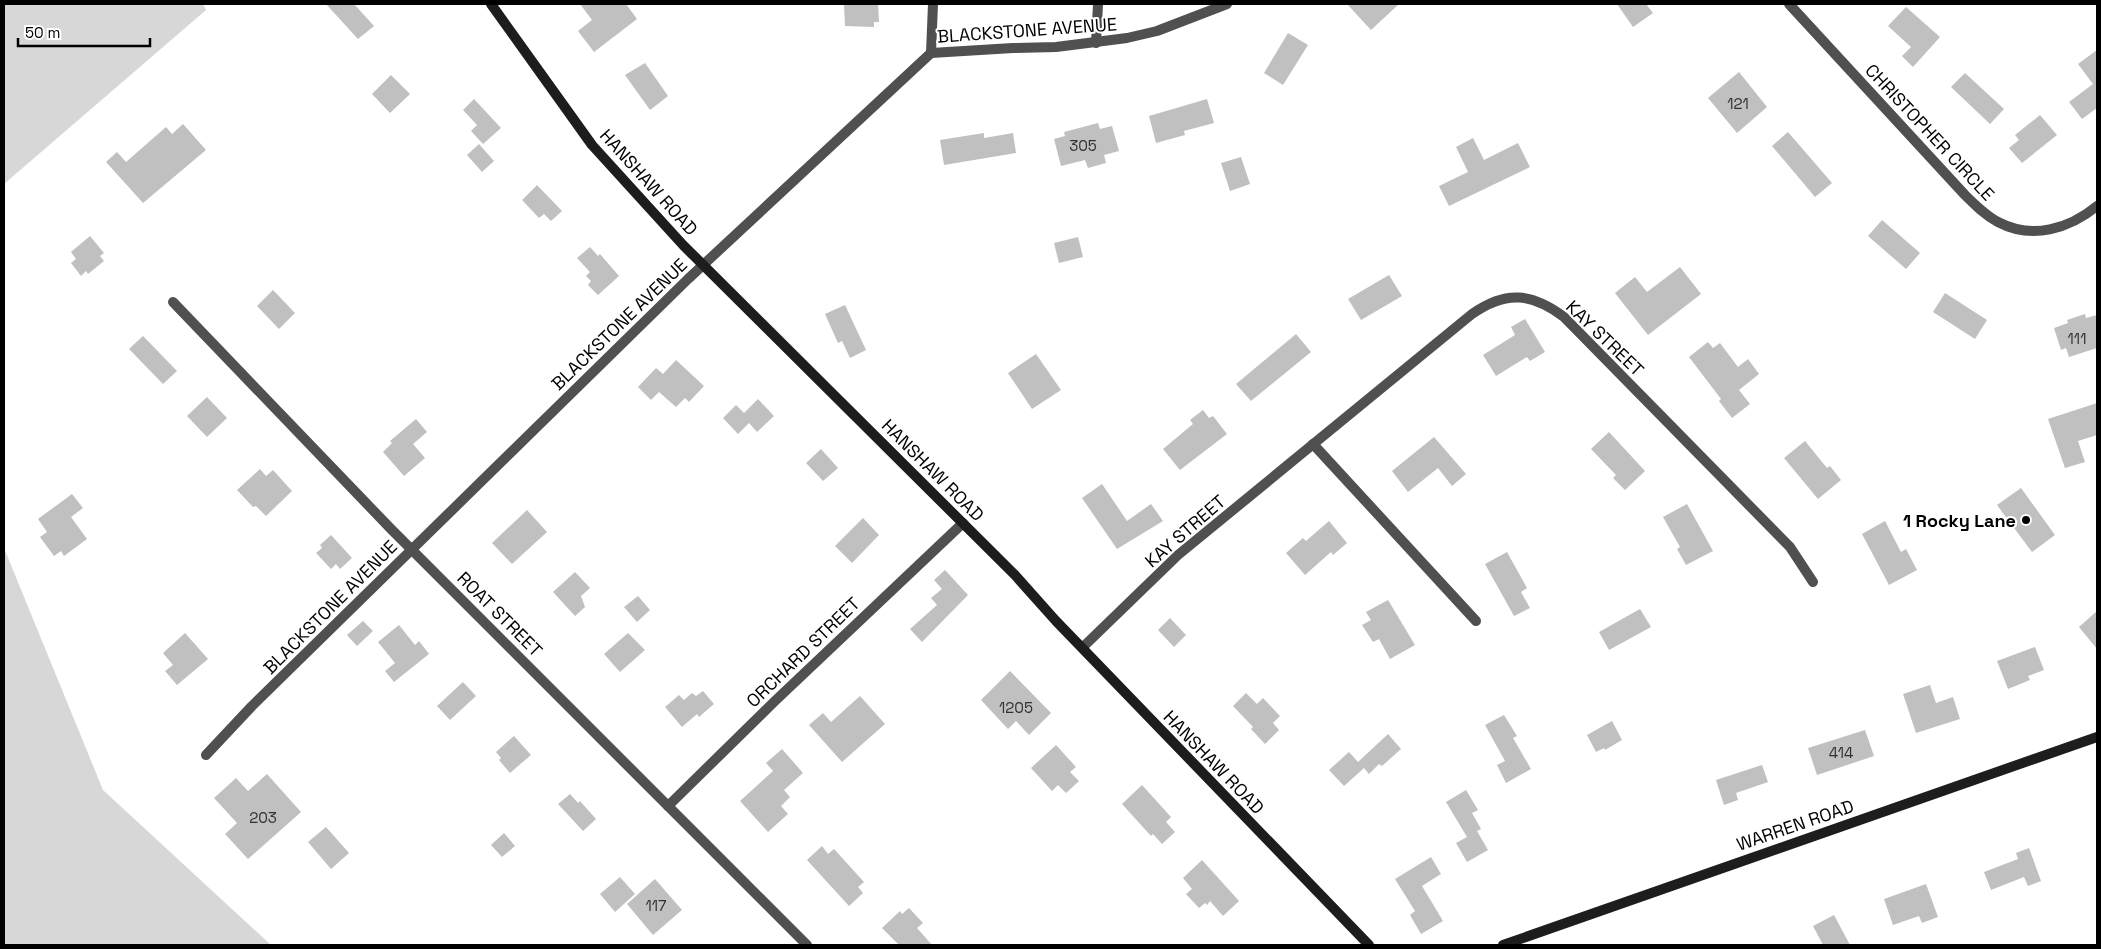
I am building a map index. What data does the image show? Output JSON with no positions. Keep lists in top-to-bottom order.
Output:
{
  "streets": {
    "street": [
      "BLACKSTONE AVENUE",
      "CHRISTOPHER CIRCLE",
      "HANSHAW ROAD",
      "KAY STREET",
      "ROAT STREET",
      "ORCHARD STREET",
      "WARREN ROAD"
    ]
  },
  "crossings": [
    ["BLACKSTONE AVENUE", "HANSHAW ROAD"],
    ["BLACKSTONE AVENUE", "ROAT STREET"],
    ["HANSHAW ROAD", "KAY STREET"],
    ["HANSHAW ROAD", "ORCHARD STREET"],
    ["ROAT STREET", "ORCHARD STREET"]
  ],
  "places": ["1 Rocky Lane"],
  "house_numbers": [
    "121",
    "305",
    "111",
    "1205",
    "414",
    "203",
    "117"
  ],
  "scale_bar": "50 m"
}
